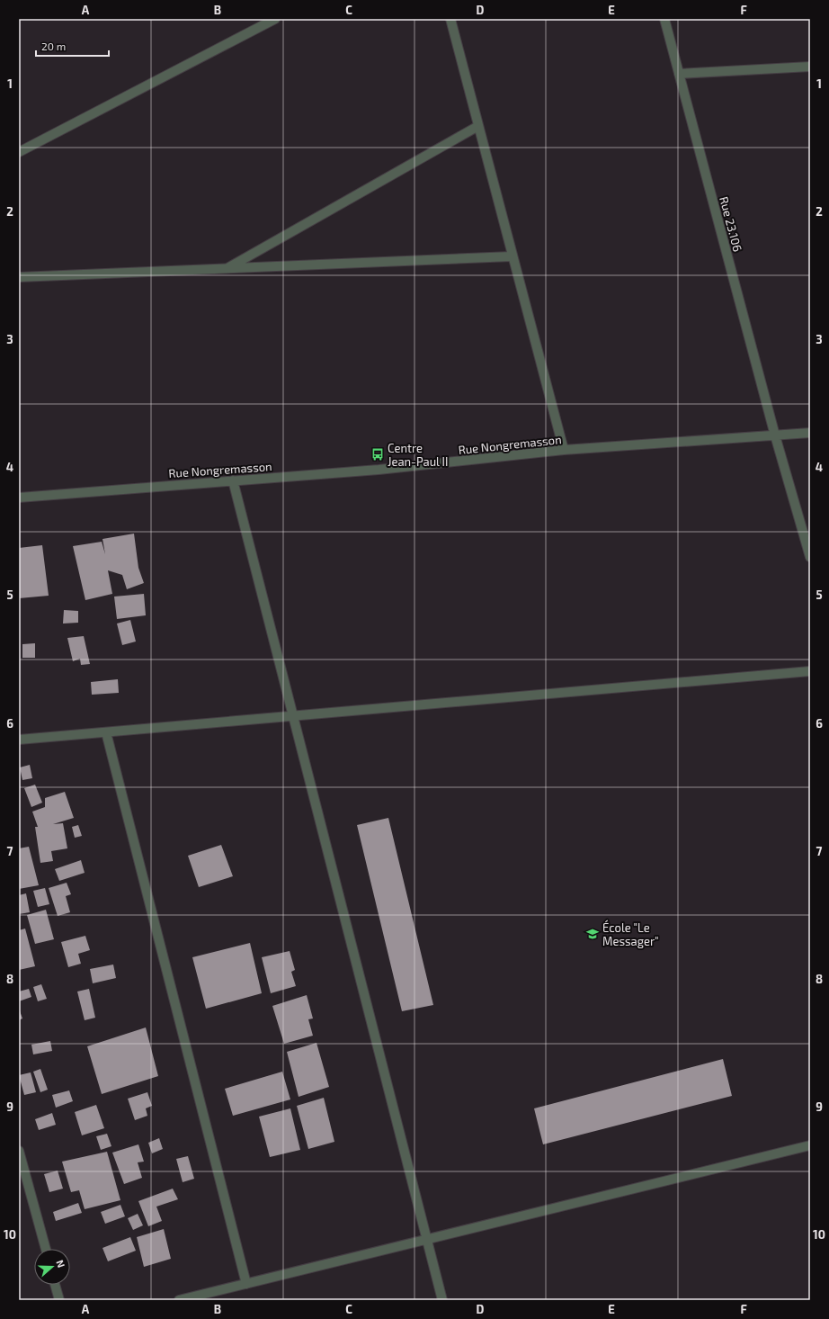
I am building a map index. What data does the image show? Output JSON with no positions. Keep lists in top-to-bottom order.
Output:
{
  "streets": {
    "street": ["Rue 23.106", "Rue Nongremasson"]
  },
  "crossings": [
    ["Rue 23.106", "Rue Nongremasson"]
  ],
  "places": {
    "bus stop": ["Centre Jean-Paul II"],
    "school or university": ["École \"Le Messager\""]
  },
  "scale_bar": "20 m",
  "north": "right",
  "grid": {
    "columns": [
      "A",
      "B",
      "C",
      "D",
      "E",
      "F"
    ],
    "rows": [
      "1",
      "2",
      "3",
      "4",
      "5",
      "6",
      "7",
      "8",
      "9",
      "10"
    ]
  }
}
